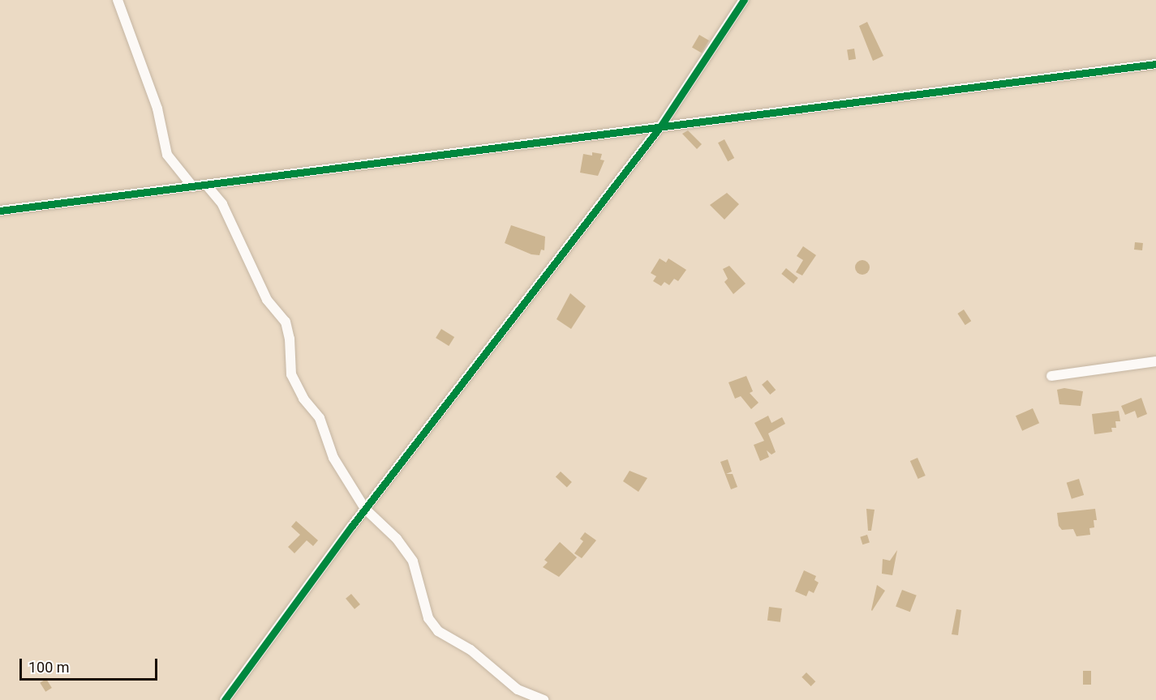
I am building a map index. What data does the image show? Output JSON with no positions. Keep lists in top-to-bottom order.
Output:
{
  "scale_bar": "100 m"
}
